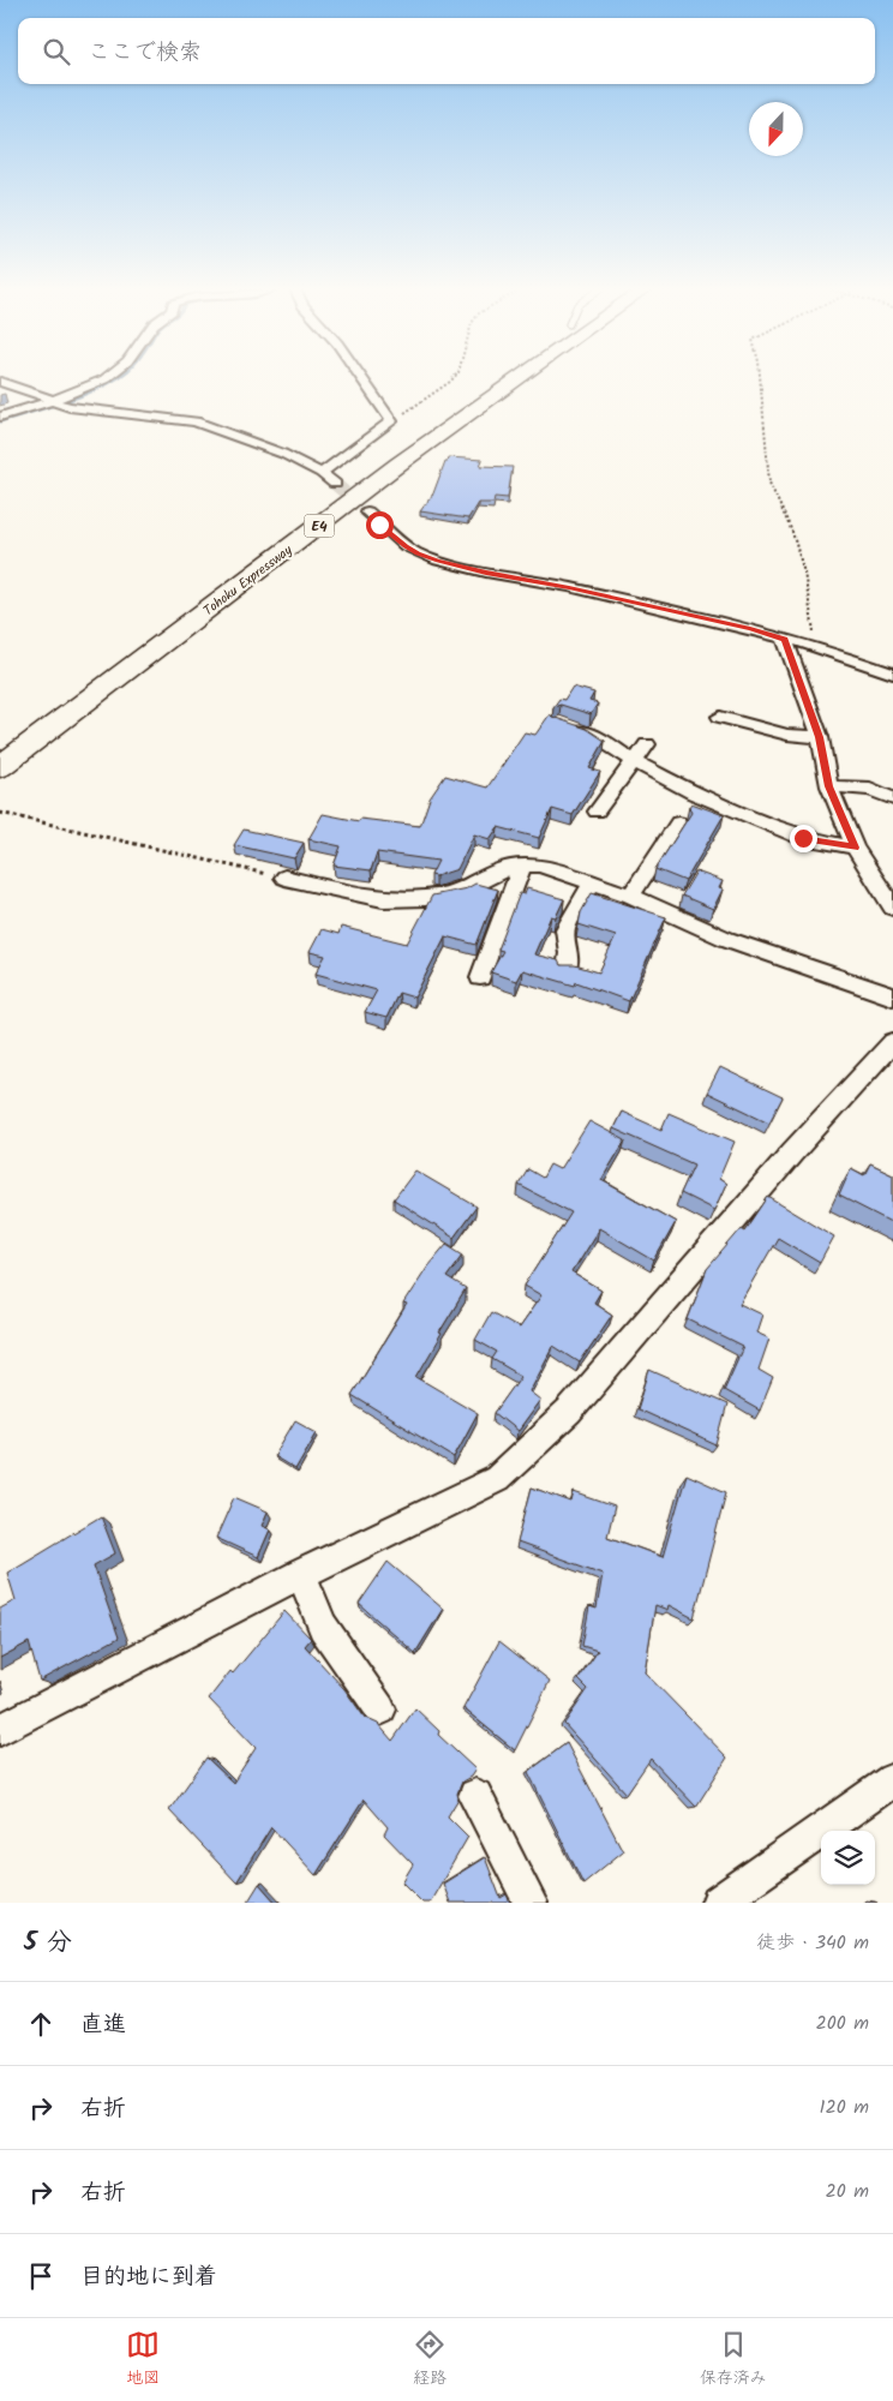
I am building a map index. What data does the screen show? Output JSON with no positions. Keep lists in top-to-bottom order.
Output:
{
  "streets": {
    "highway": ["E4", "Tohoku Expressway"]
  },
  "north": "bottom",
  "page": {
    "search": "ここで検索",
    "heading": ["5 分", "徒歩 · 340 m"],
    "list": [
      ["直進", "200 m"],
      ["右折", "120 m"],
      ["右折", "20 m"],
      "目的地に到着"
    ],
    "nav": ["地図", "経路", "保存済み"]
  }
}
